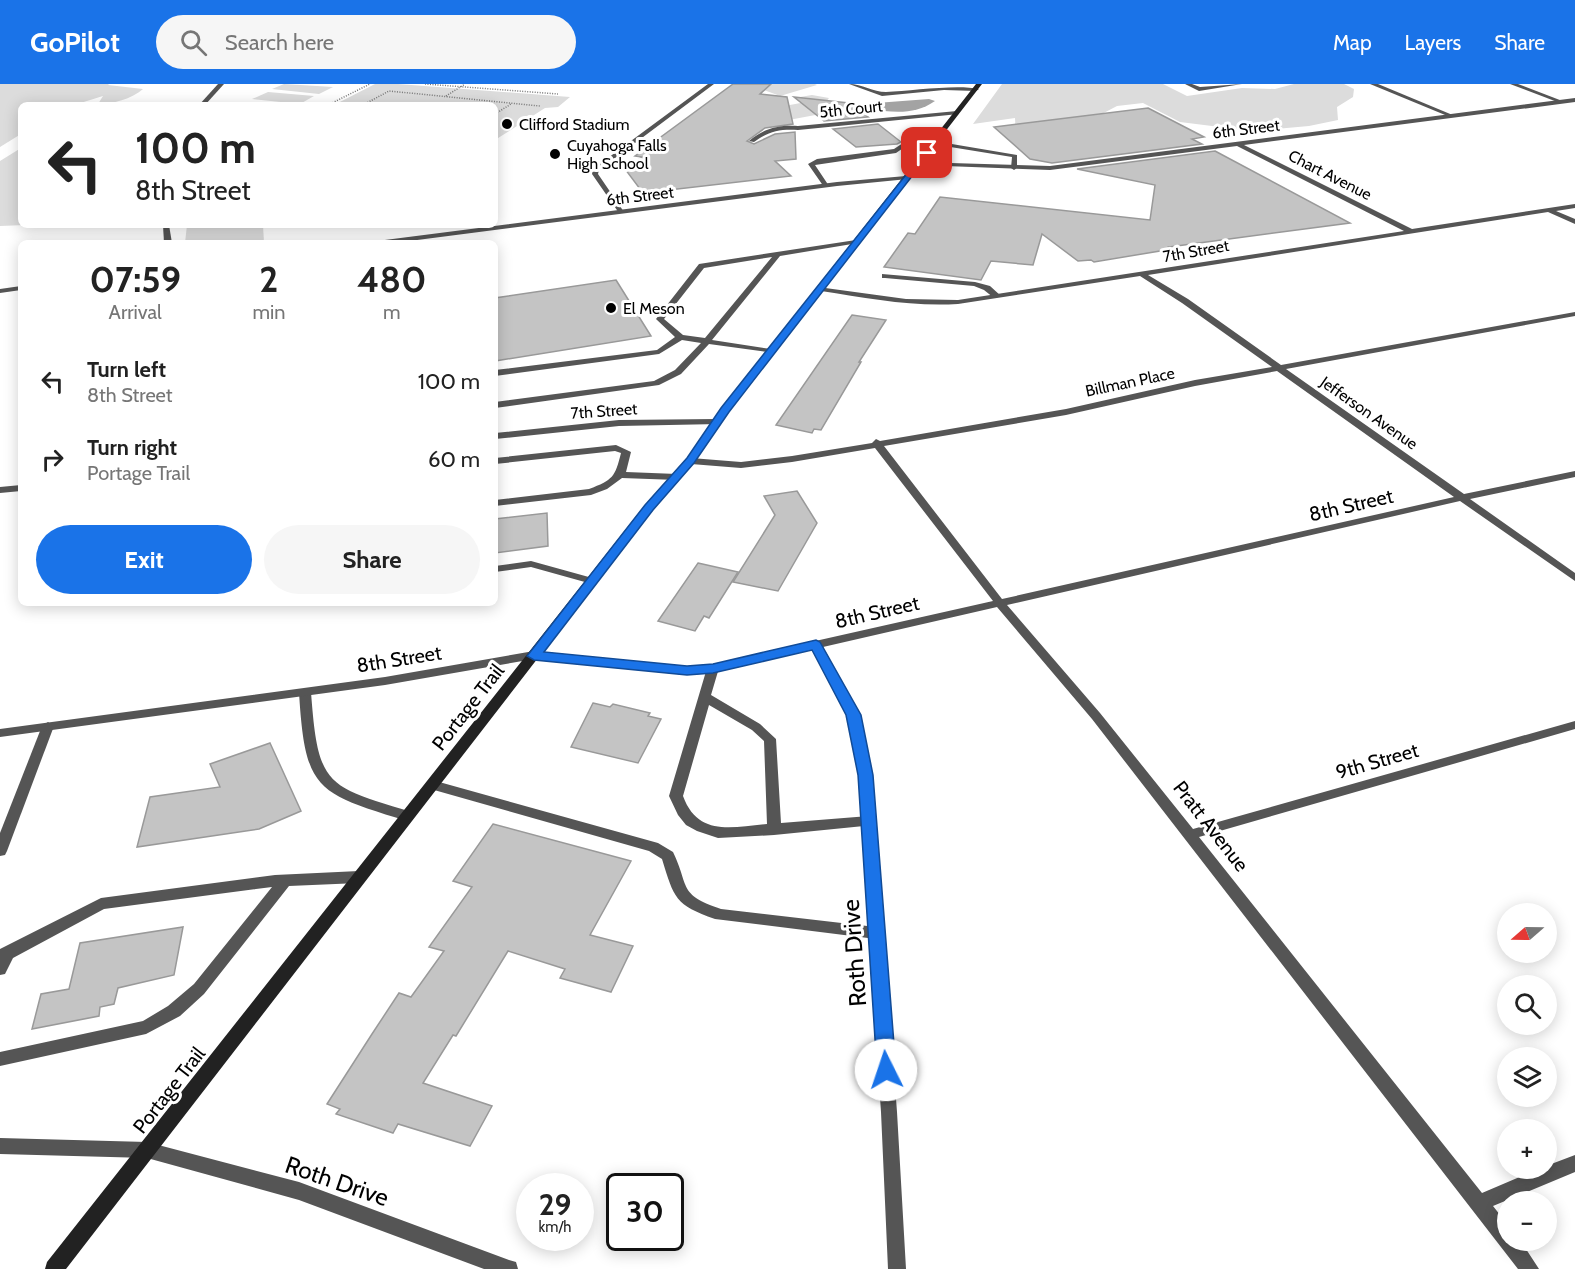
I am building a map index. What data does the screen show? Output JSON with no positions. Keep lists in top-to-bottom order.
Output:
{
  "streets": {
    "main road": ["Portage Trail"],
    "street": [
      "5th Court",
      "6th Street",
      "Chart Avenue",
      "7th Street",
      "Billman Place",
      "Jefferson Avenue",
      "8th Street",
      "9th Street",
      "Pratt Avenue",
      "Roth Drive"
    ]
  },
  "crossings": [
    ["5th Court", "Portage Trail"],
    ["6th Street", "Chart Avenue"],
    ["6th Street", "Portage Trail"],
    ["Chart Avenue", "7th Street"],
    ["7th Street", "Jefferson Avenue"],
    ["7th Street", "Portage Trail"],
    ["Billman Place", "Jefferson Avenue"],
    ["Billman Place", "Portage Trail"],
    ["Billman Place", "Pratt Avenue"],
    ["Jefferson Avenue", "8th Street"],
    ["8th Street", "Portage Trail"],
    ["8th Street", "Pratt Avenue"],
    ["8th Street", "Roth Drive"],
    ["Portage Trail", "Roth Drive"],
    ["9th Street", "Pratt Avenue"]
  ],
  "places": ["Clifford Stadium", "Cuyahoga Falls High School", "El Meson"],
  "north": "left",
  "page": {
    "header": "GoPilot",
    "search": "Search here",
    "nav": ["Map", "Layers", "Share"],
    "turn": ["100 m", "8th Street"],
    "eta": [
      "07:59",
      "Arrival",
      "2",
      "min",
      "480",
      "m"
    ],
    "list": [
      {
        "name": "Turn left",
        "note": "8th Street",
        "value": "100 m"
      },
      {
        "name": "Turn right",
        "note": "Portage Trail",
        "value": "60 m"
      }
    ],
    "buttons": ["Exit", "Share"],
    "map_buttons": ["+", "−"],
    "speed": "29 km/h",
    "limit": "30"
  }
}
